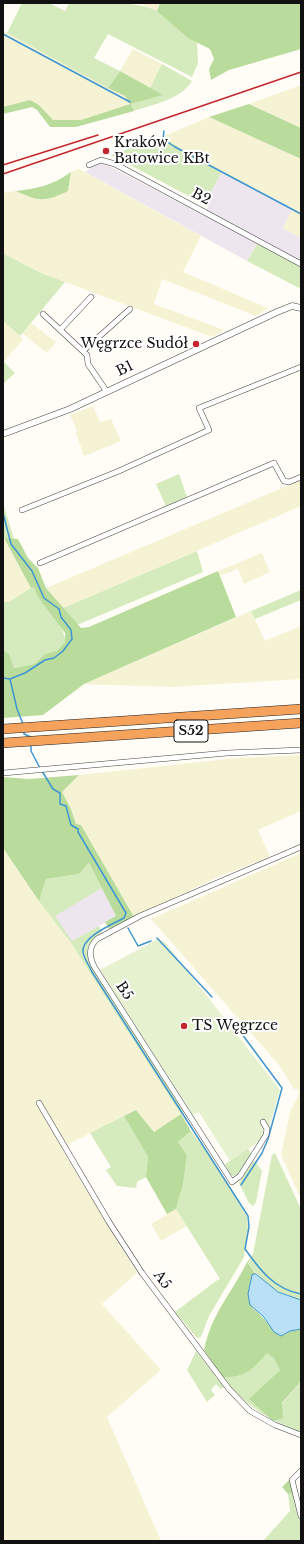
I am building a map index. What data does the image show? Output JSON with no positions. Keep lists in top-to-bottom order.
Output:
{
  "streets": {
    "highway": ["S52"],
    "street": [
      "B2",
      "B1",
      "B5",
      "A5"
    ]
  },
  "places": ["Kraków Batowice KBt", "Węgrzce Sudół", "TS Węgrzce"]
}
